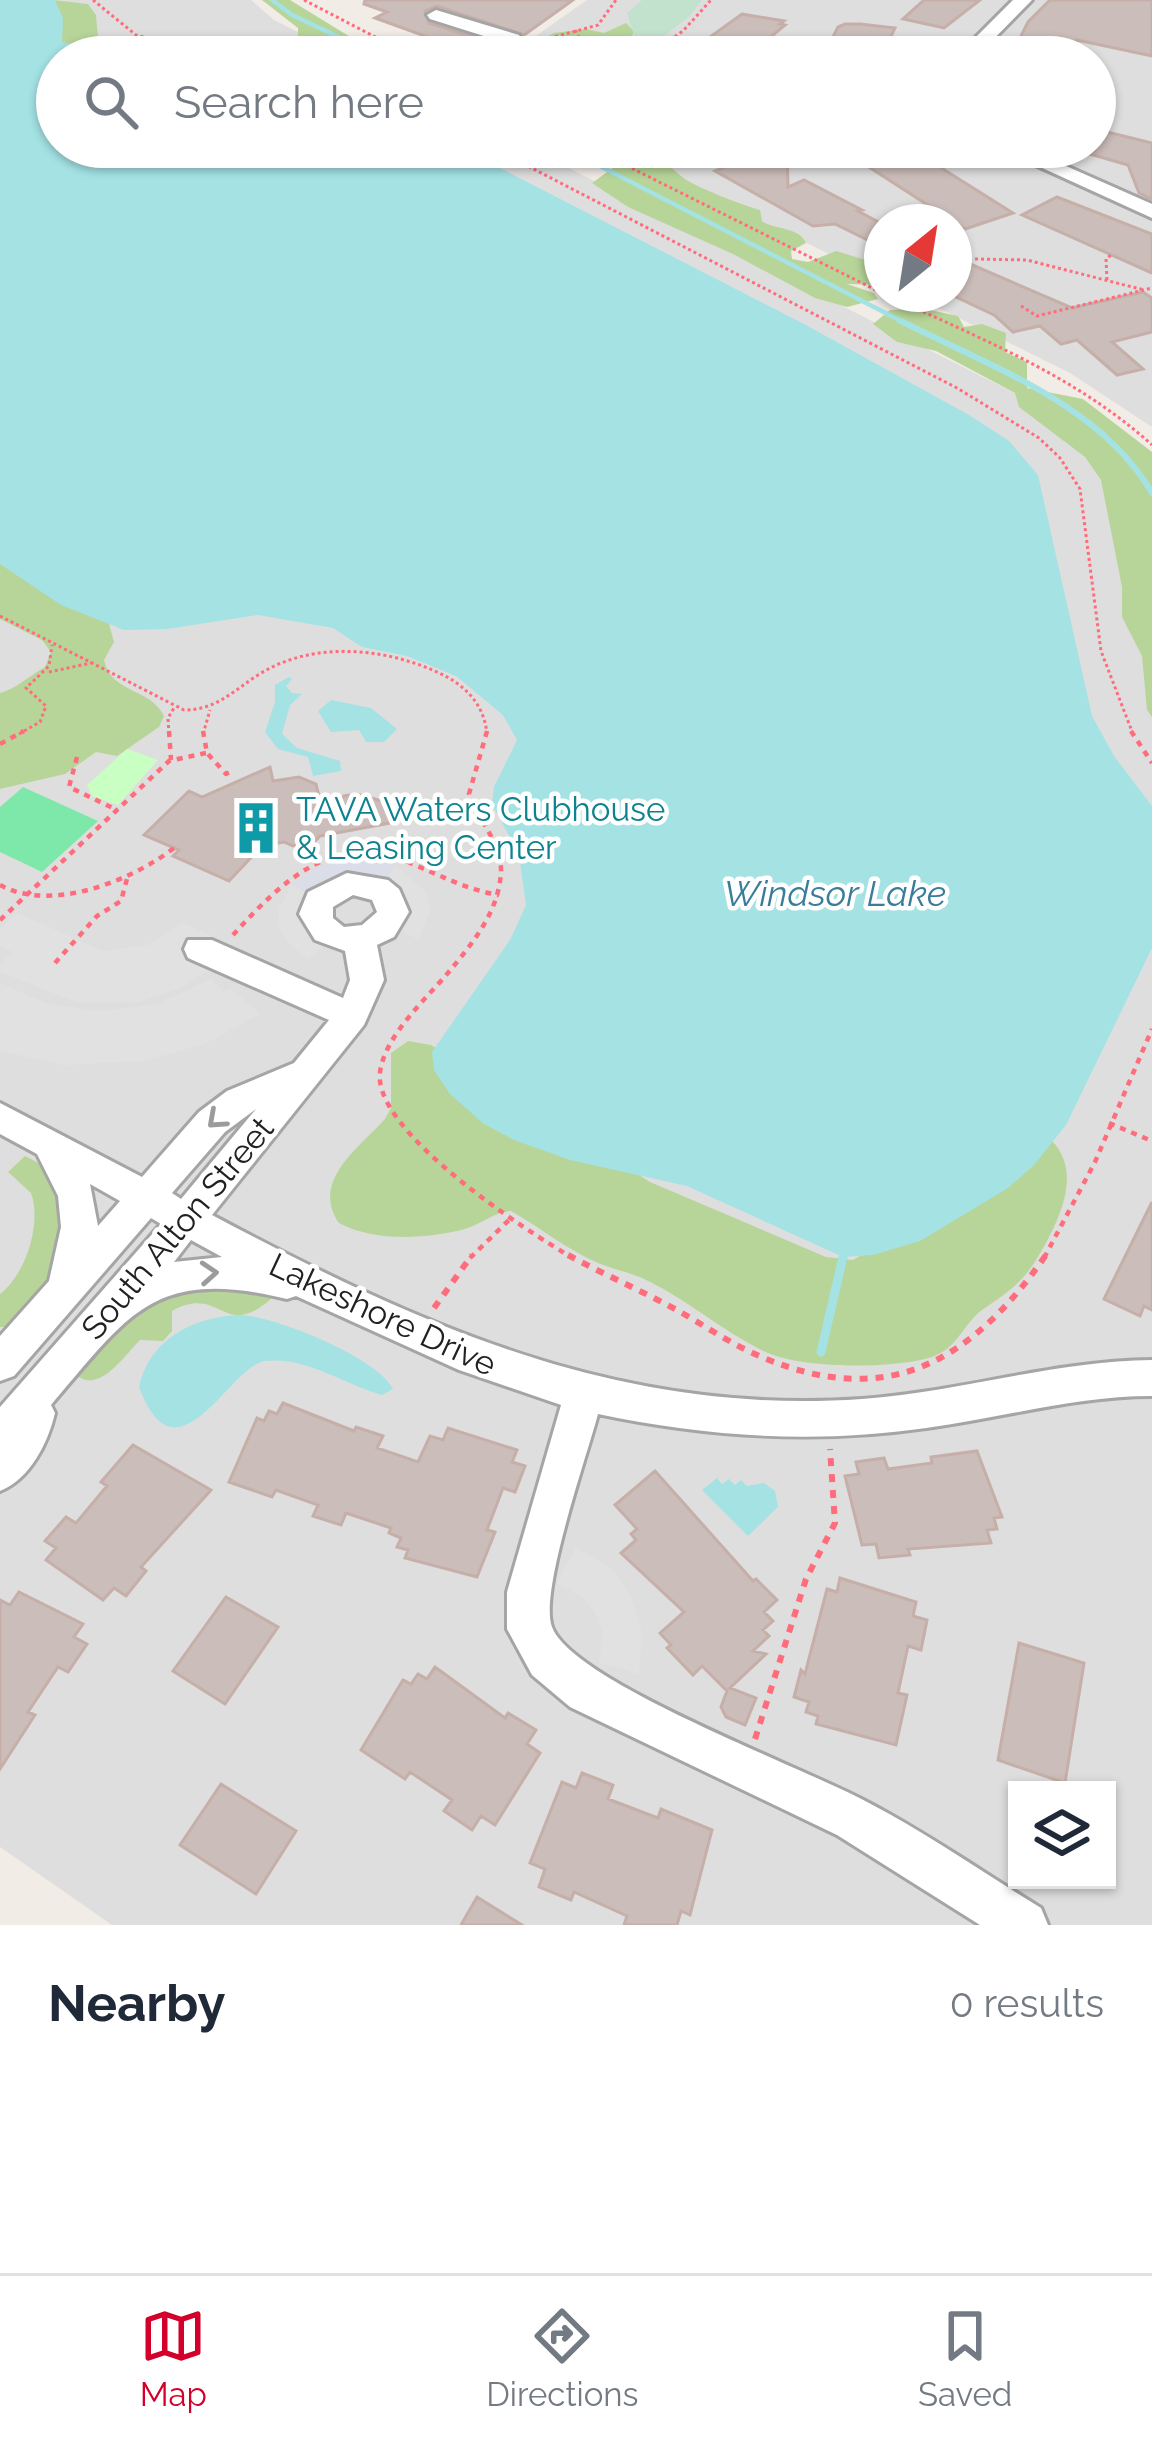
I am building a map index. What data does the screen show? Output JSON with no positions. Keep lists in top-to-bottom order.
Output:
{
  "streets": {
    "street": ["South Alton Street", "Lakeshore Drive"]
  },
  "crossings": [
    ["South Alton Street", "Lakeshore Drive"]
  ],
  "water": ["Windsor Lake"],
  "places": {
    "building": ["TAVA Waters Clubhouse & Leasing Center"]
  },
  "north": "top right",
  "page": {
    "search": "Search here",
    "heading": ["Nearby", "0 results"],
    "nav": ["Map", "Directions", "Saved"]
  }
}
